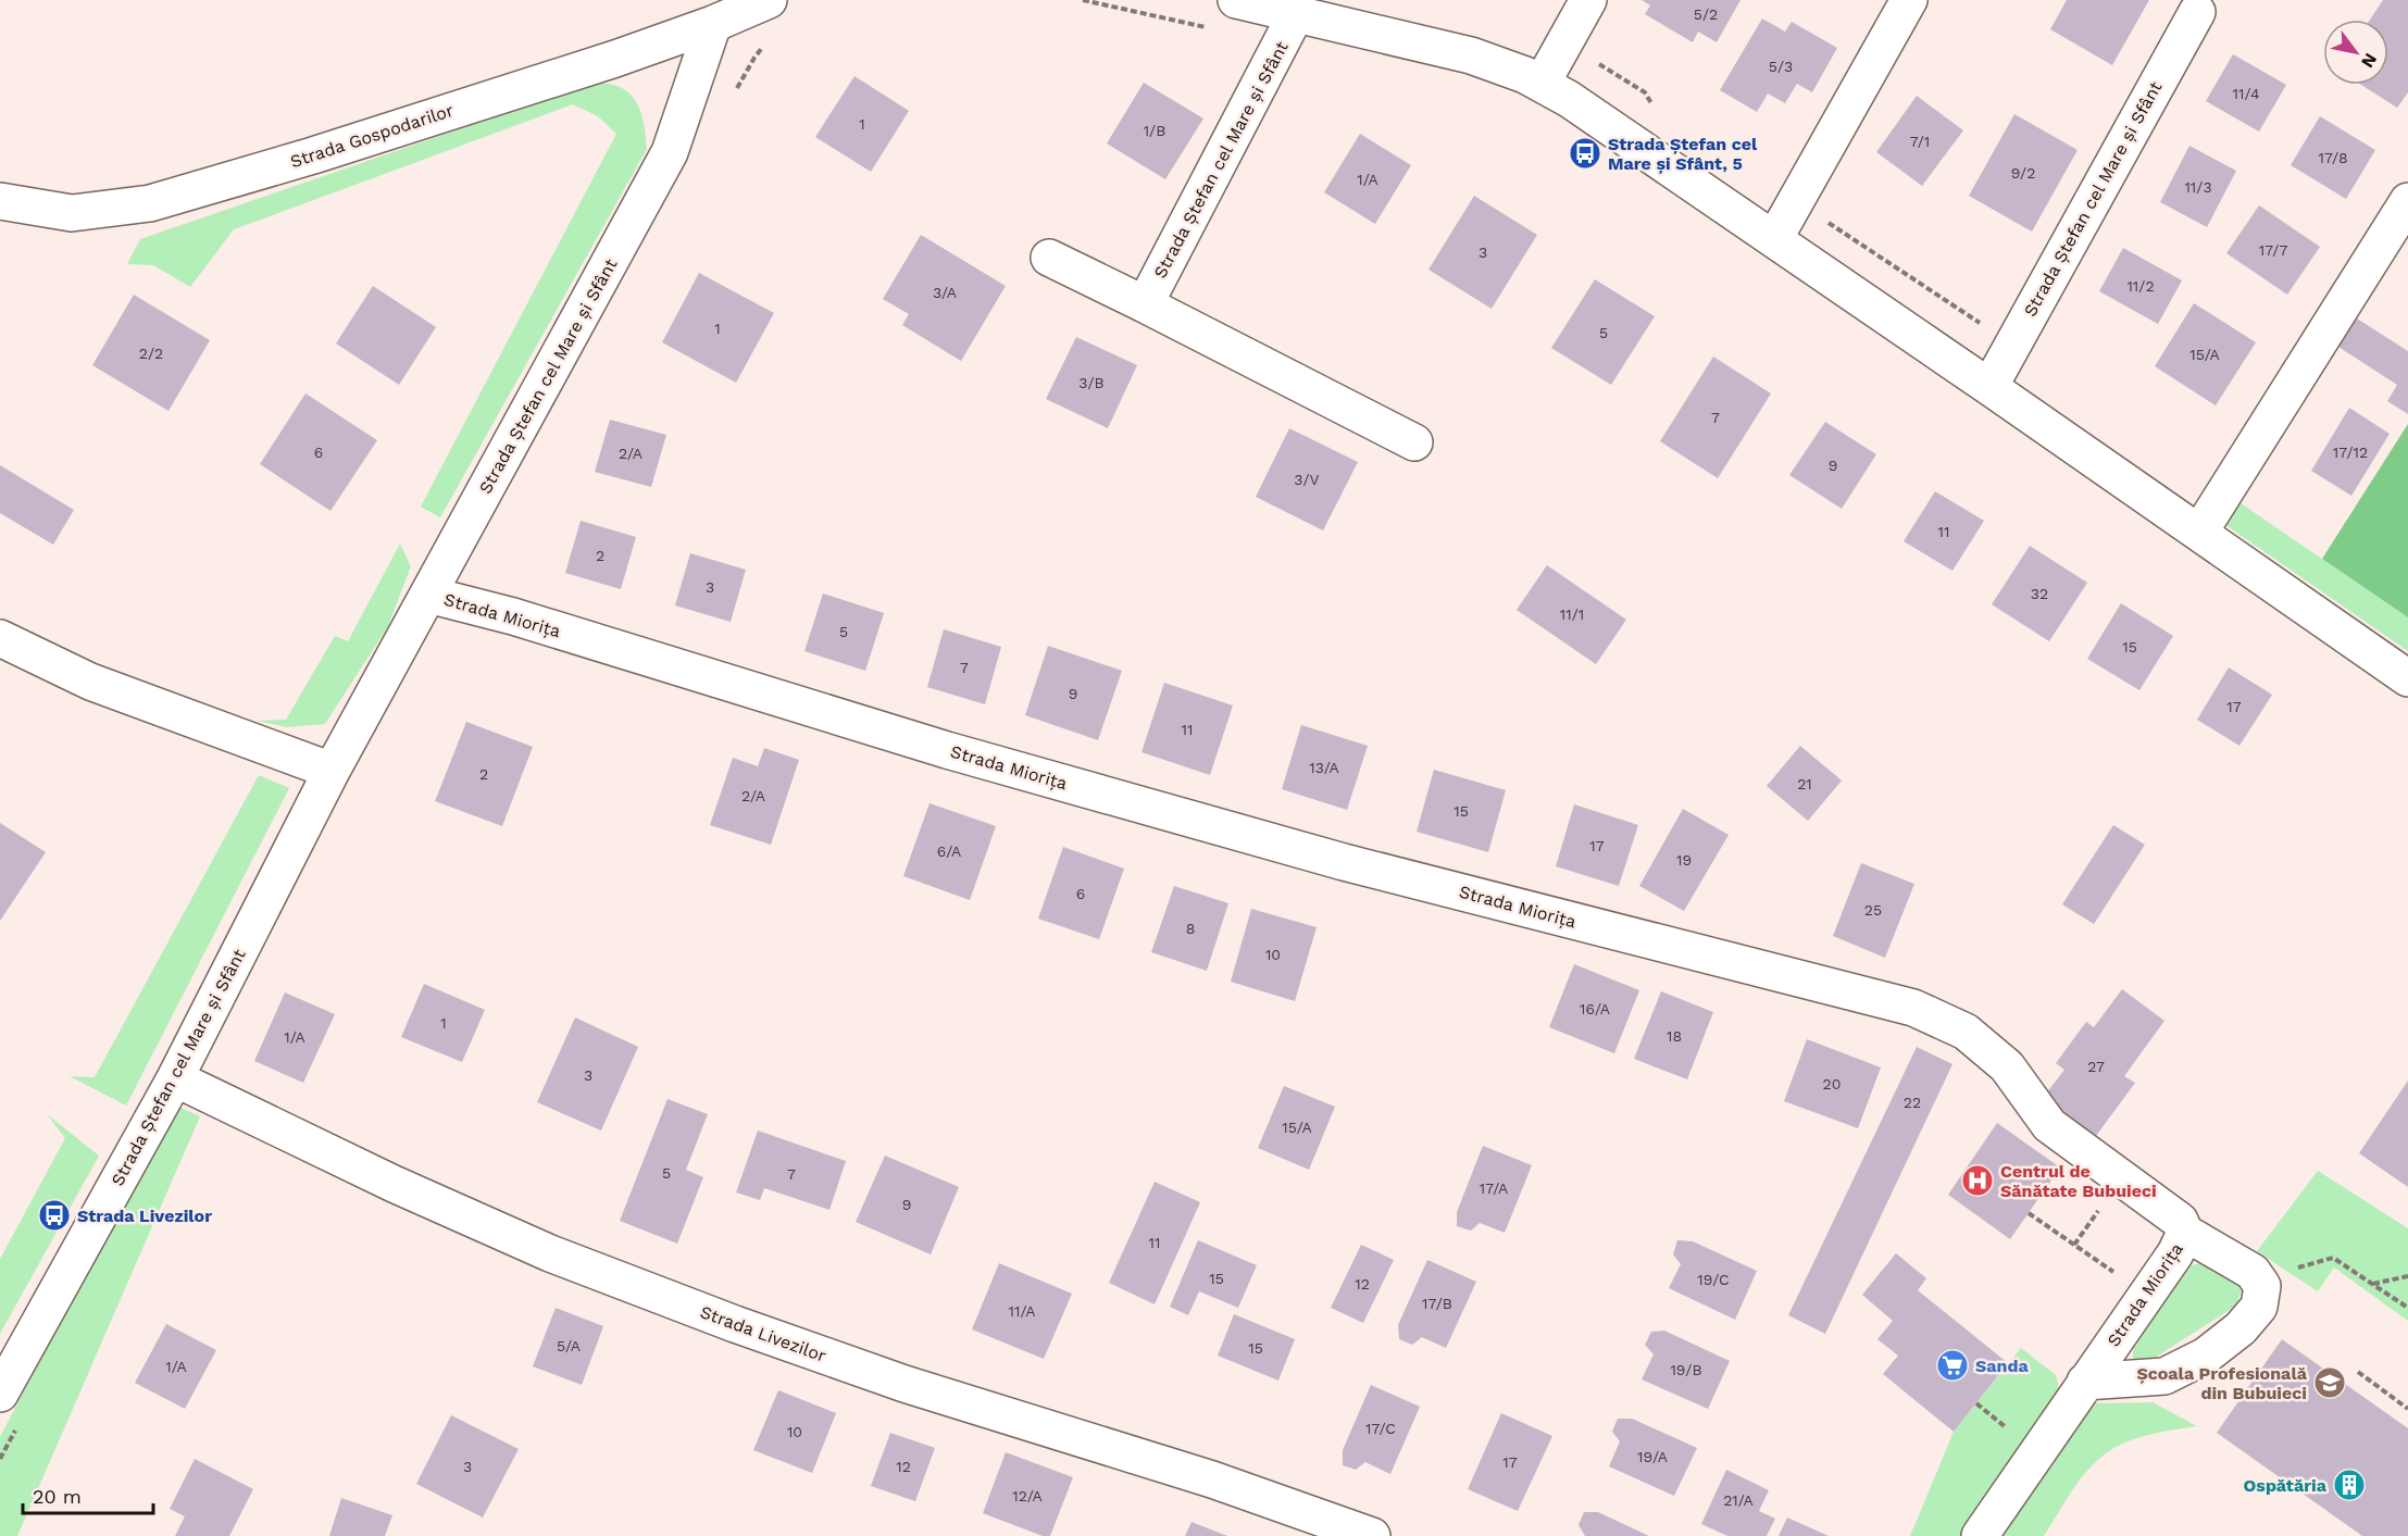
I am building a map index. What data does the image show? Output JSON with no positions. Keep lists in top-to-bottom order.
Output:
{
  "streets": {
    "street": [
      "Strada Gospodarilor",
      "Strada Ștefan cel Mare și Sfânt",
      "Strada Miorița",
      "Strada Livezilor"
    ]
  },
  "crossings": [
    ["Strada Gospodarilor", "Strada Ștefan cel Mare și Sfânt"],
    ["Strada Ștefan cel Mare și Sfânt", "Strada Miorița"],
    ["Strada Ștefan cel Mare și Sfânt", "Strada Livezilor"]
  ],
  "places": {
    "bus stop": ["Strada Ștefan cel Mare și Sfânt, 5", "Strada Livezilor"],
    "hospital": ["Centrul de Sănătate Bubuieci"],
    "supermarket": ["Sanda"],
    "school or university": ["Școala Profesională din Bubuieci"],
    "building": ["Ospătăria"]
  },
  "house_numbers": [
    "5/2",
    "5/3",
    "11/4",
    "1",
    "1/B",
    "7/1",
    "17/8",
    "9/2",
    "1/A",
    "11/3",
    "17/7",
    "3",
    "11/2",
    "3/A",
    "1",
    "5",
    "2/2",
    "15/A",
    "3/B",
    "7",
    "6",
    "17/12",
    "2/A",
    "9",
    "3/V",
    "11",
    "2",
    "3",
    "32",
    "11/1",
    "5",
    "15",
    "7",
    "9",
    "17",
    "11",
    "13/A",
    "2",
    "21",
    "2/A",
    "15",
    "17",
    "6/A",
    "19",
    "6",
    "25",
    "8",
    "10",
    "16/A",
    "1",
    "18",
    "1/A",
    "27",
    "3",
    "20",
    "22",
    "15/A",
    "5",
    "7",
    "17/A",
    "9",
    "11",
    "15",
    "19/C",
    "12",
    "17/B",
    "11/A",
    "5/A",
    "15",
    "1/A",
    "19/B",
    "17/C",
    "10",
    "19/A",
    "17",
    "3",
    "12",
    "12/A",
    "21/A"
  ],
  "scale_bar": "20 m",
  "north": "bottom right"
}
